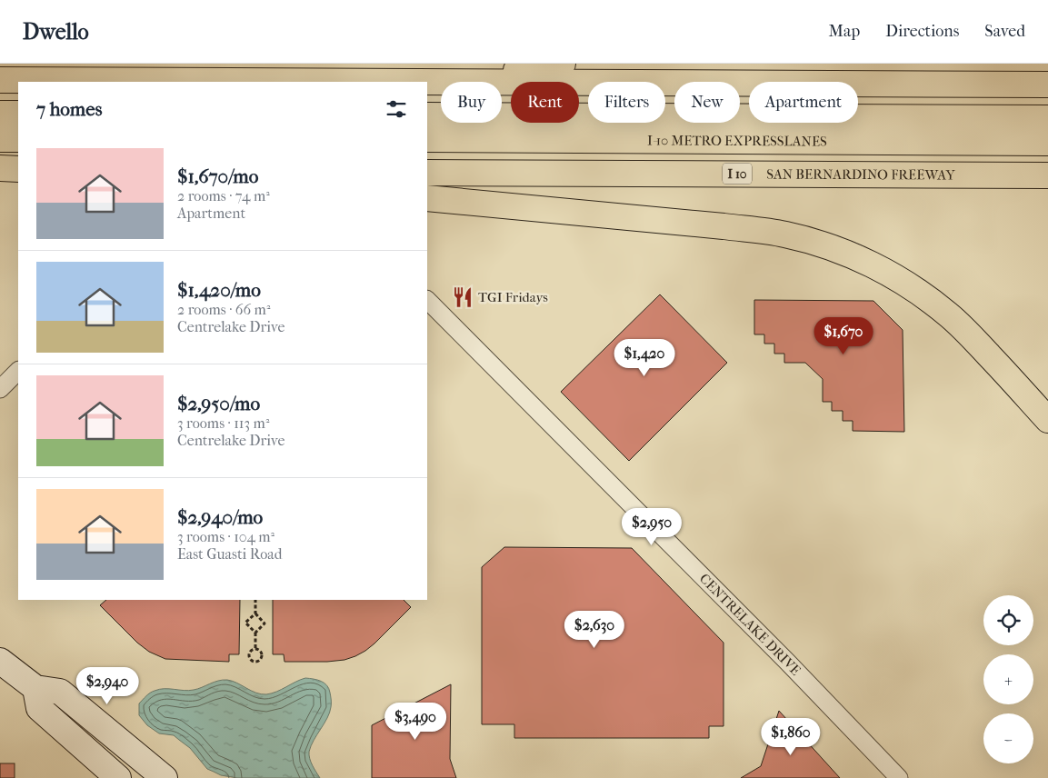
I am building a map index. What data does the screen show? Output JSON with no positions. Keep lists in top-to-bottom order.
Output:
{
  "streets": {
    "highway": ["I-10 METRO EXPRESSLANES", "I 10", "SAN BERNARDINO FREEWAY"],
    "street": ["CENTRELAKE DRIVE"]
  },
  "places": {
    "restaurant": ["TGI Fridays"]
  },
  "page": {
    "header": "Dwello",
    "nav": ["Map", "Directions", "Saved"],
    "chip": [
      "Buy",
      "Rent",
      "Filters",
      "New",
      "Apartment"
    ],
    "heading": "7 homes",
    "list": [
      {
        "name": "$1,670/mo",
        "note": "2 rooms · 74 m² · Apartment"
      },
      {
        "name": "$1,420/mo",
        "note": "2 rooms · 66 m² · Centrelake Drive"
      },
      {
        "name": "$2,950/mo",
        "note": "3 rooms · 113 m² · Centrelake Drive"
      },
      {
        "name": "$2,940/mo",
        "note": "3 rooms · 104 m² · East Guasti Road"
      }
    ],
    "price": [
      "$1,670",
      "$1,420",
      "$2,950",
      "$2,630",
      "$2,940",
      "$3,490",
      "$1,860"
    ],
    "map_buttons": ["+", "−"]
  }
}
